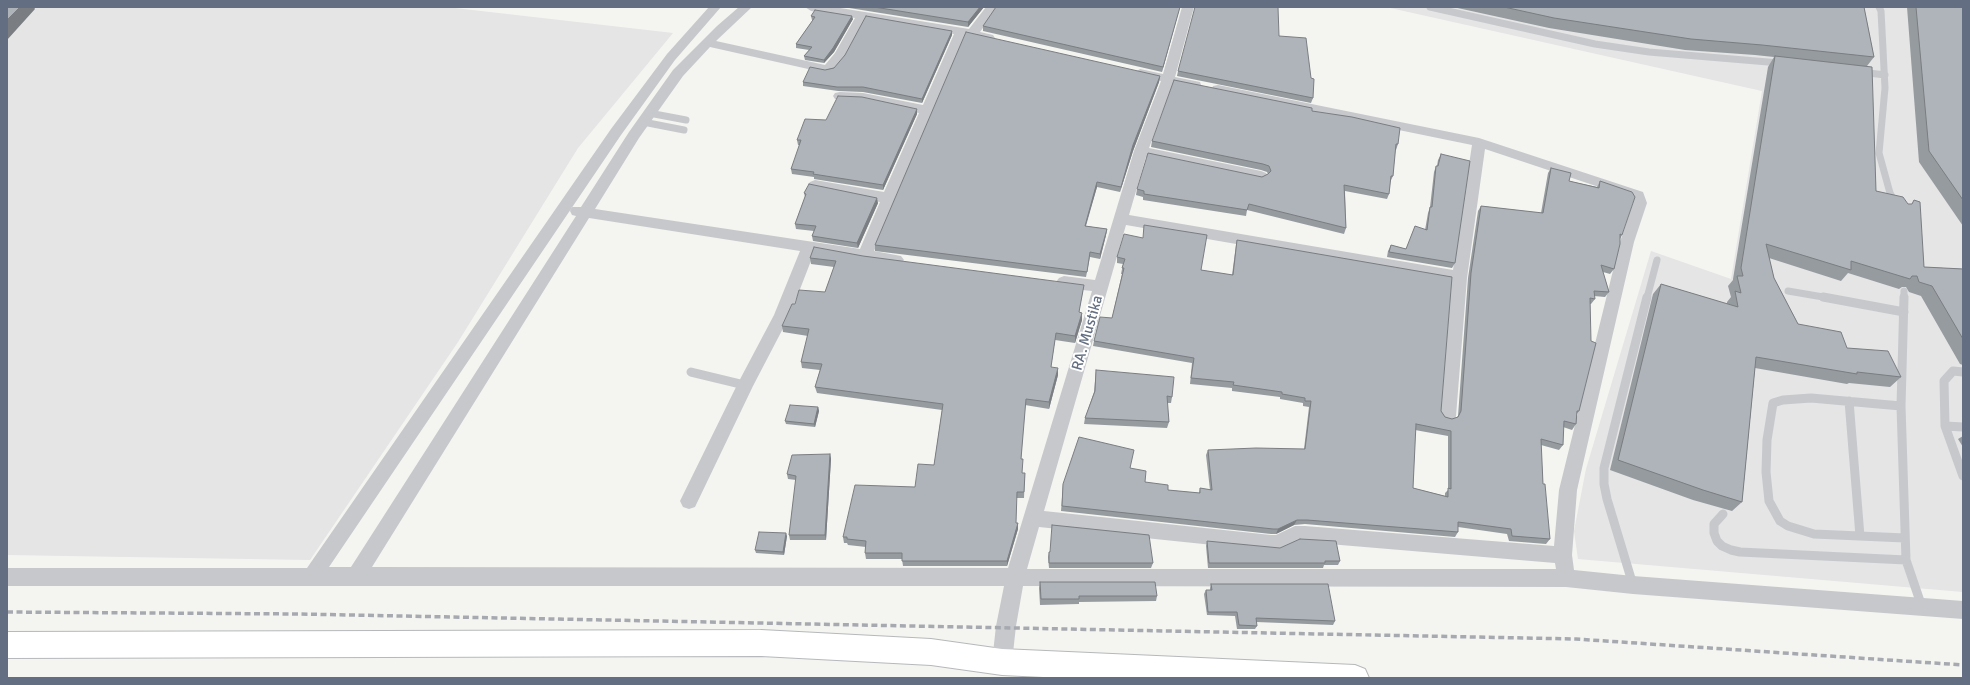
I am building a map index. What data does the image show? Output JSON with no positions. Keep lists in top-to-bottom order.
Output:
{
  "streets": {
    "street": ["RA. Mustika"]
  }
}
